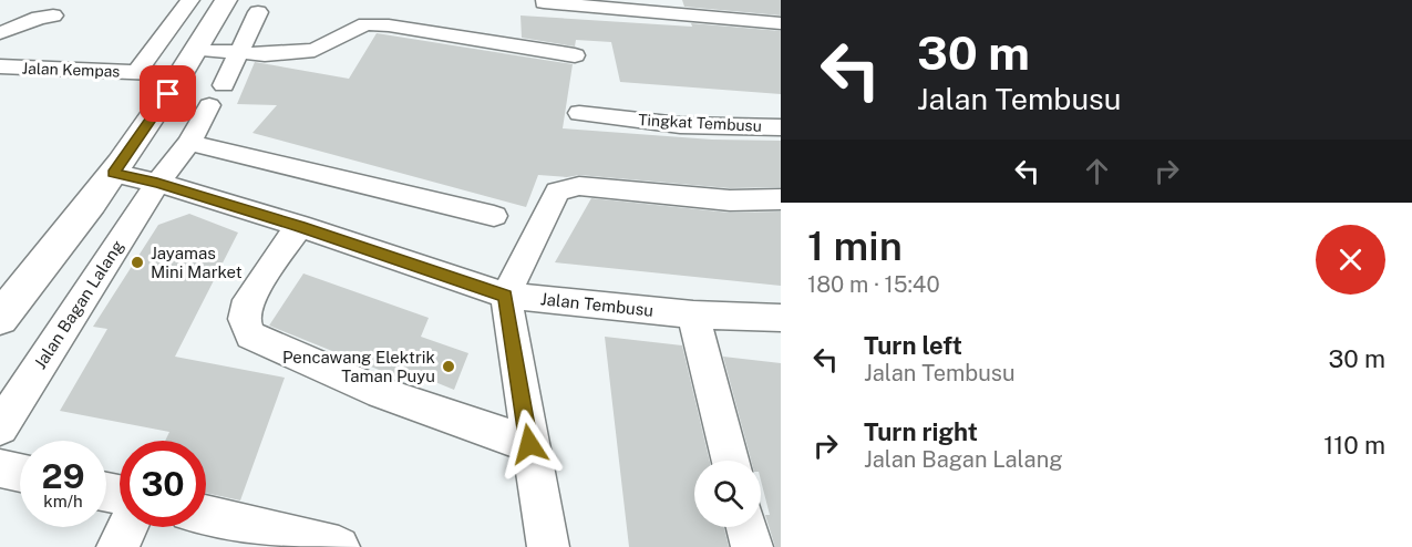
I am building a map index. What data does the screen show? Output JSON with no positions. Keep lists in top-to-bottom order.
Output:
{
  "streets": {
    "street": [
      "Jalan Kempas",
      "Tingkat Tembusu",
      "Jalan Bagan Lalang",
      "Jalan Tembusu"
    ]
  },
  "crossings": [
    ["Jalan Bagan Lalang", "Jalan Tembusu"]
  ],
  "places": ["Jayamas Mini Market", "Pencawang Elektrik Taman Puyu"],
  "page": {
    "turn": ["30 m", "Jalan Tembusu"],
    "heading": ["1 min", "180 m · 15:40"],
    "list": [
      {
        "name": "Turn left",
        "note": "Jalan Tembusu",
        "value": "30 m"
      },
      {
        "name": "Turn right",
        "note": "Jalan Bagan Lalang",
        "value": "110 m"
      }
    ],
    "speed": "29 km/h",
    "limit": "30"
  }
}
